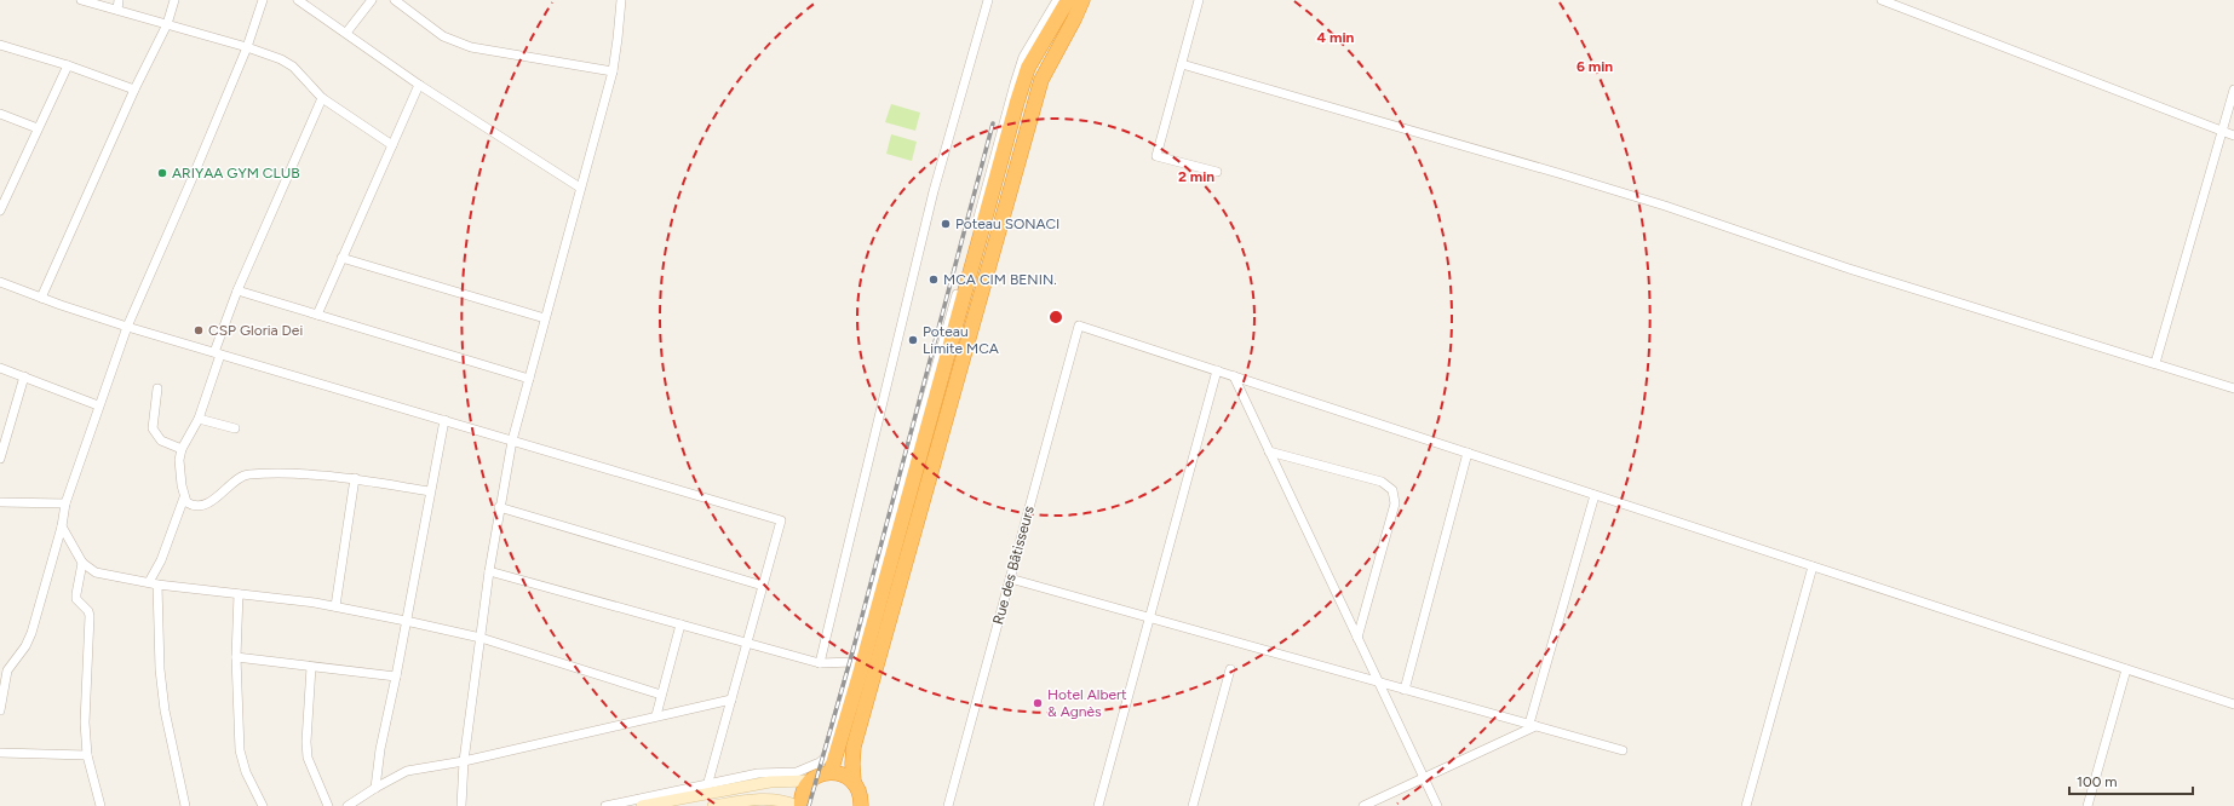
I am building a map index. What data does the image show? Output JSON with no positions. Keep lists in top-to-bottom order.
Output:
{
  "streets": {
    "street": ["Rue des Bâtisseurs"]
  },
  "places": [
    "ARIYAA GYM CLUB",
    "Poteau SONACI",
    "MCA CIM BENIN.",
    "CSP Gloria Dei",
    "Poteau Limite MCA",
    "Hotel Albert & Agnès"
  ],
  "scale_bar": "100 m",
  "rings": ["4 min", "6 min", "2 min"]
}
